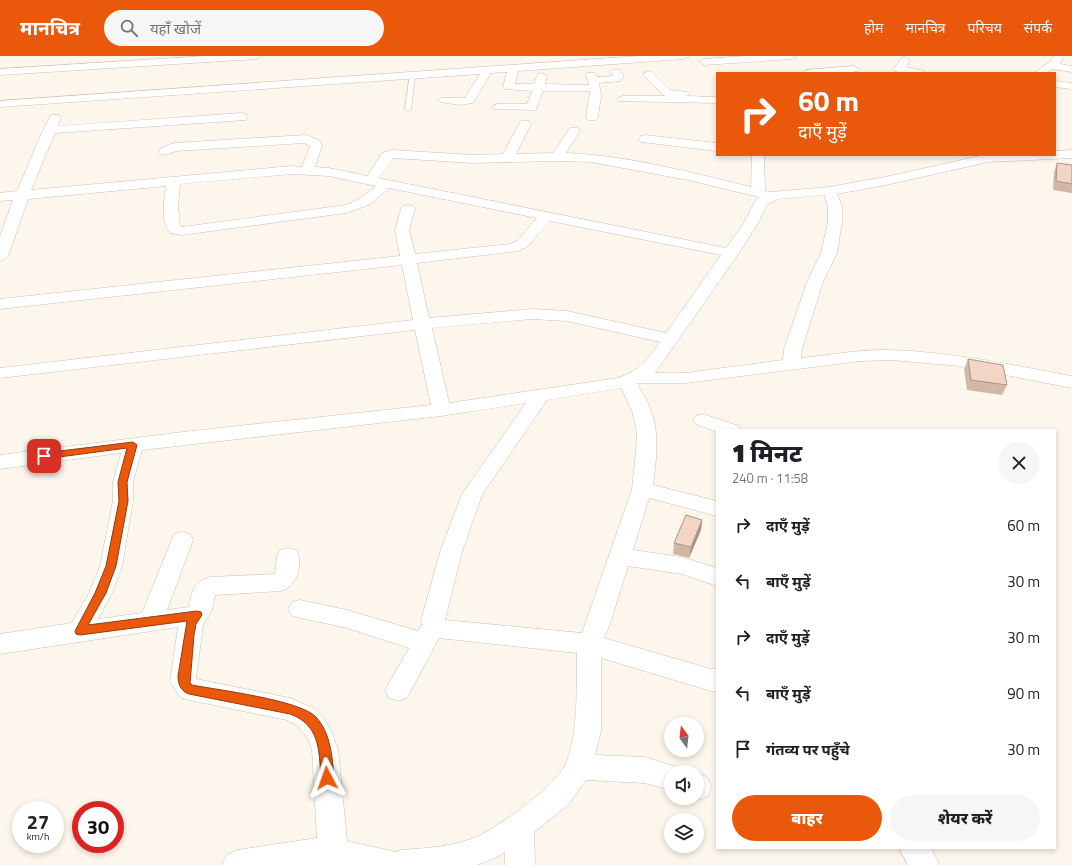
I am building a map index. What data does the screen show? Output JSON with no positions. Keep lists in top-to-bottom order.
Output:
{
  "north": "top",
  "page": {
    "header": "मानचित्र",
    "search": "यहाँ खोजें",
    "nav": [
      "होम",
      "मानचित्र",
      "परिचय",
      "संपर्क"
    ],
    "turn": ["60 m", "दाएँ मुड़ें"],
    "heading": ["1 मिनट", "240 m · 11:58"],
    "list": [
      {
        "name": "दाएँ मुड़ें",
        "value": "60 m"
      },
      {
        "name": "बाएँ मुड़ें",
        "value": "30 m"
      },
      {
        "name": "दाएँ मुड़ें",
        "value": "30 m"
      },
      {
        "name": "बाएँ मुड़ें",
        "value": "90 m"
      },
      {
        "name": "गंतव्य पर पहुँचे",
        "value": "30 m"
      }
    ],
    "buttons": ["बाहर", "शेयर करें"],
    "speed": "27 km/h",
    "limit": "30"
  }
}
